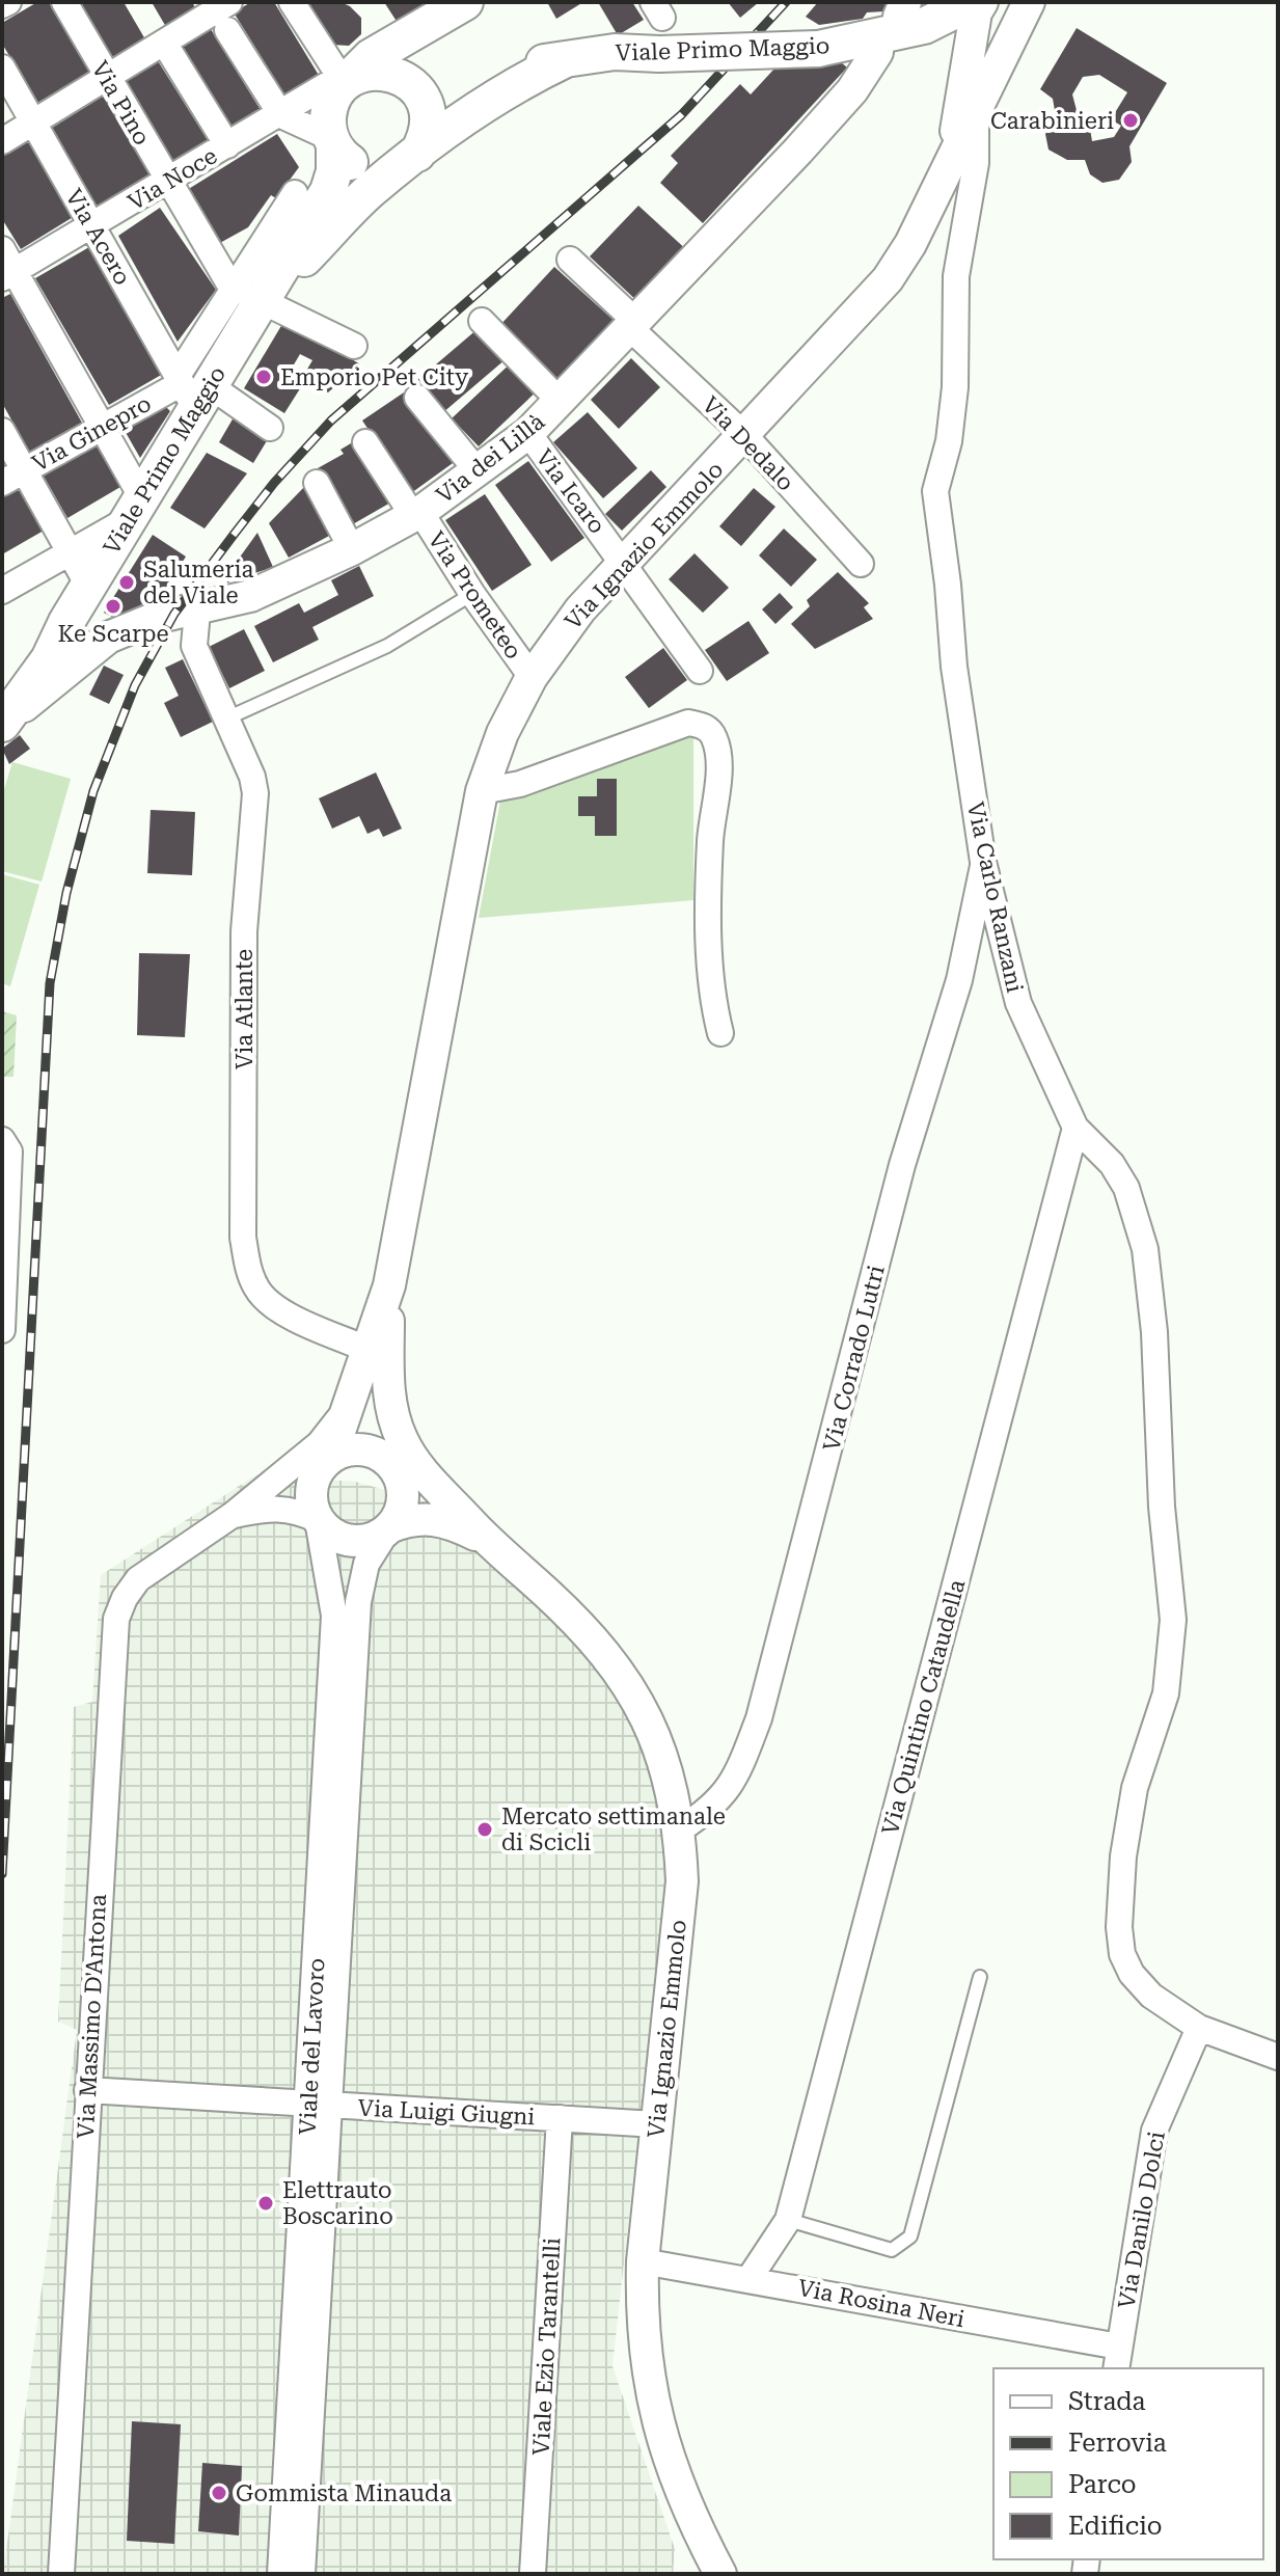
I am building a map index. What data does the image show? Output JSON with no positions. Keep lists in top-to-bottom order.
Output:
{
  "streets": {
    "main road": ["Viale Primo Maggio"],
    "street": [
      "Via Pino",
      "Via Noce",
      "Via Acero",
      "Via Ginepro",
      "Via Dedalo",
      "Via dei Lillà",
      "Via Icaro",
      "Via Ignazio Emmolo",
      "Via Prometeo",
      "Via Carlo Ranzani",
      "Via Atlante",
      "Via Corrado Lutri",
      "Via Quintino Cataudella",
      "Via Massimo D'Antona",
      "Viale del Lavoro",
      "Via Luigi Giugni",
      "Via Danilo Dolci",
      "Via Rosina Neri",
      "Viale Ezio Tarantelli"
    ]
  },
  "crossings": [
    ["Viale Primo Maggio", "Via Pino"],
    ["Viale Primo Maggio", "Via Acero"],
    ["Viale Primo Maggio", "Via Ginepro"],
    ["Via Pino", "Via Noce"],
    ["Via Noce", "Via Acero"],
    ["Via Acero", "Via Ginepro"],
    ["Via Dedalo", "Via dei Lillà"],
    ["Via Dedalo", "Via Ignazio Emmolo"],
    ["Via dei Lillà", "Via Icaro"],
    ["Via dei Lillà", "Via Prometeo"],
    ["Via dei Lillà", "Via Atlante"],
    ["Via Icaro", "Via Ignazio Emmolo"],
    ["Via Ignazio Emmolo", "Via Prometeo"],
    ["Via Ignazio Emmolo", "Via Carlo Ranzani"],
    ["Via Ignazio Emmolo", "Via Corrado Lutri"],
    ["Via Ignazio Emmolo", "Via Luigi Giugni"],
    ["Via Ignazio Emmolo", "Via Rosina Neri"],
    ["Via Carlo Ranzani", "Via Corrado Lutri"],
    ["Via Carlo Ranzani", "Via Quintino Cataudella"],
    ["Via Carlo Ranzani", "Via Danilo Dolci"],
    ["Via Quintino Cataudella", "Via Rosina Neri"],
    ["Via Massimo D'Antona", "Via Luigi Giugni"],
    ["Viale del Lavoro", "Via Luigi Giugni"],
    ["Via Luigi Giugni", "Viale Ezio Tarantelli"],
    ["Via Danilo Dolci", "Via Rosina Neri"]
  ],
  "places": [
    "Carabinieri",
    "Emporio Pet City",
    "Salumeria del Viale",
    "Ke Scarpe",
    "Mercato settimanale di Scicli",
    "Elettrauto Boscarino",
    "Gommista Minauda"
  ],
  "legend": [
    "Strada",
    "Ferrovia",
    "Parco",
    "Edificio"
  ]
}
